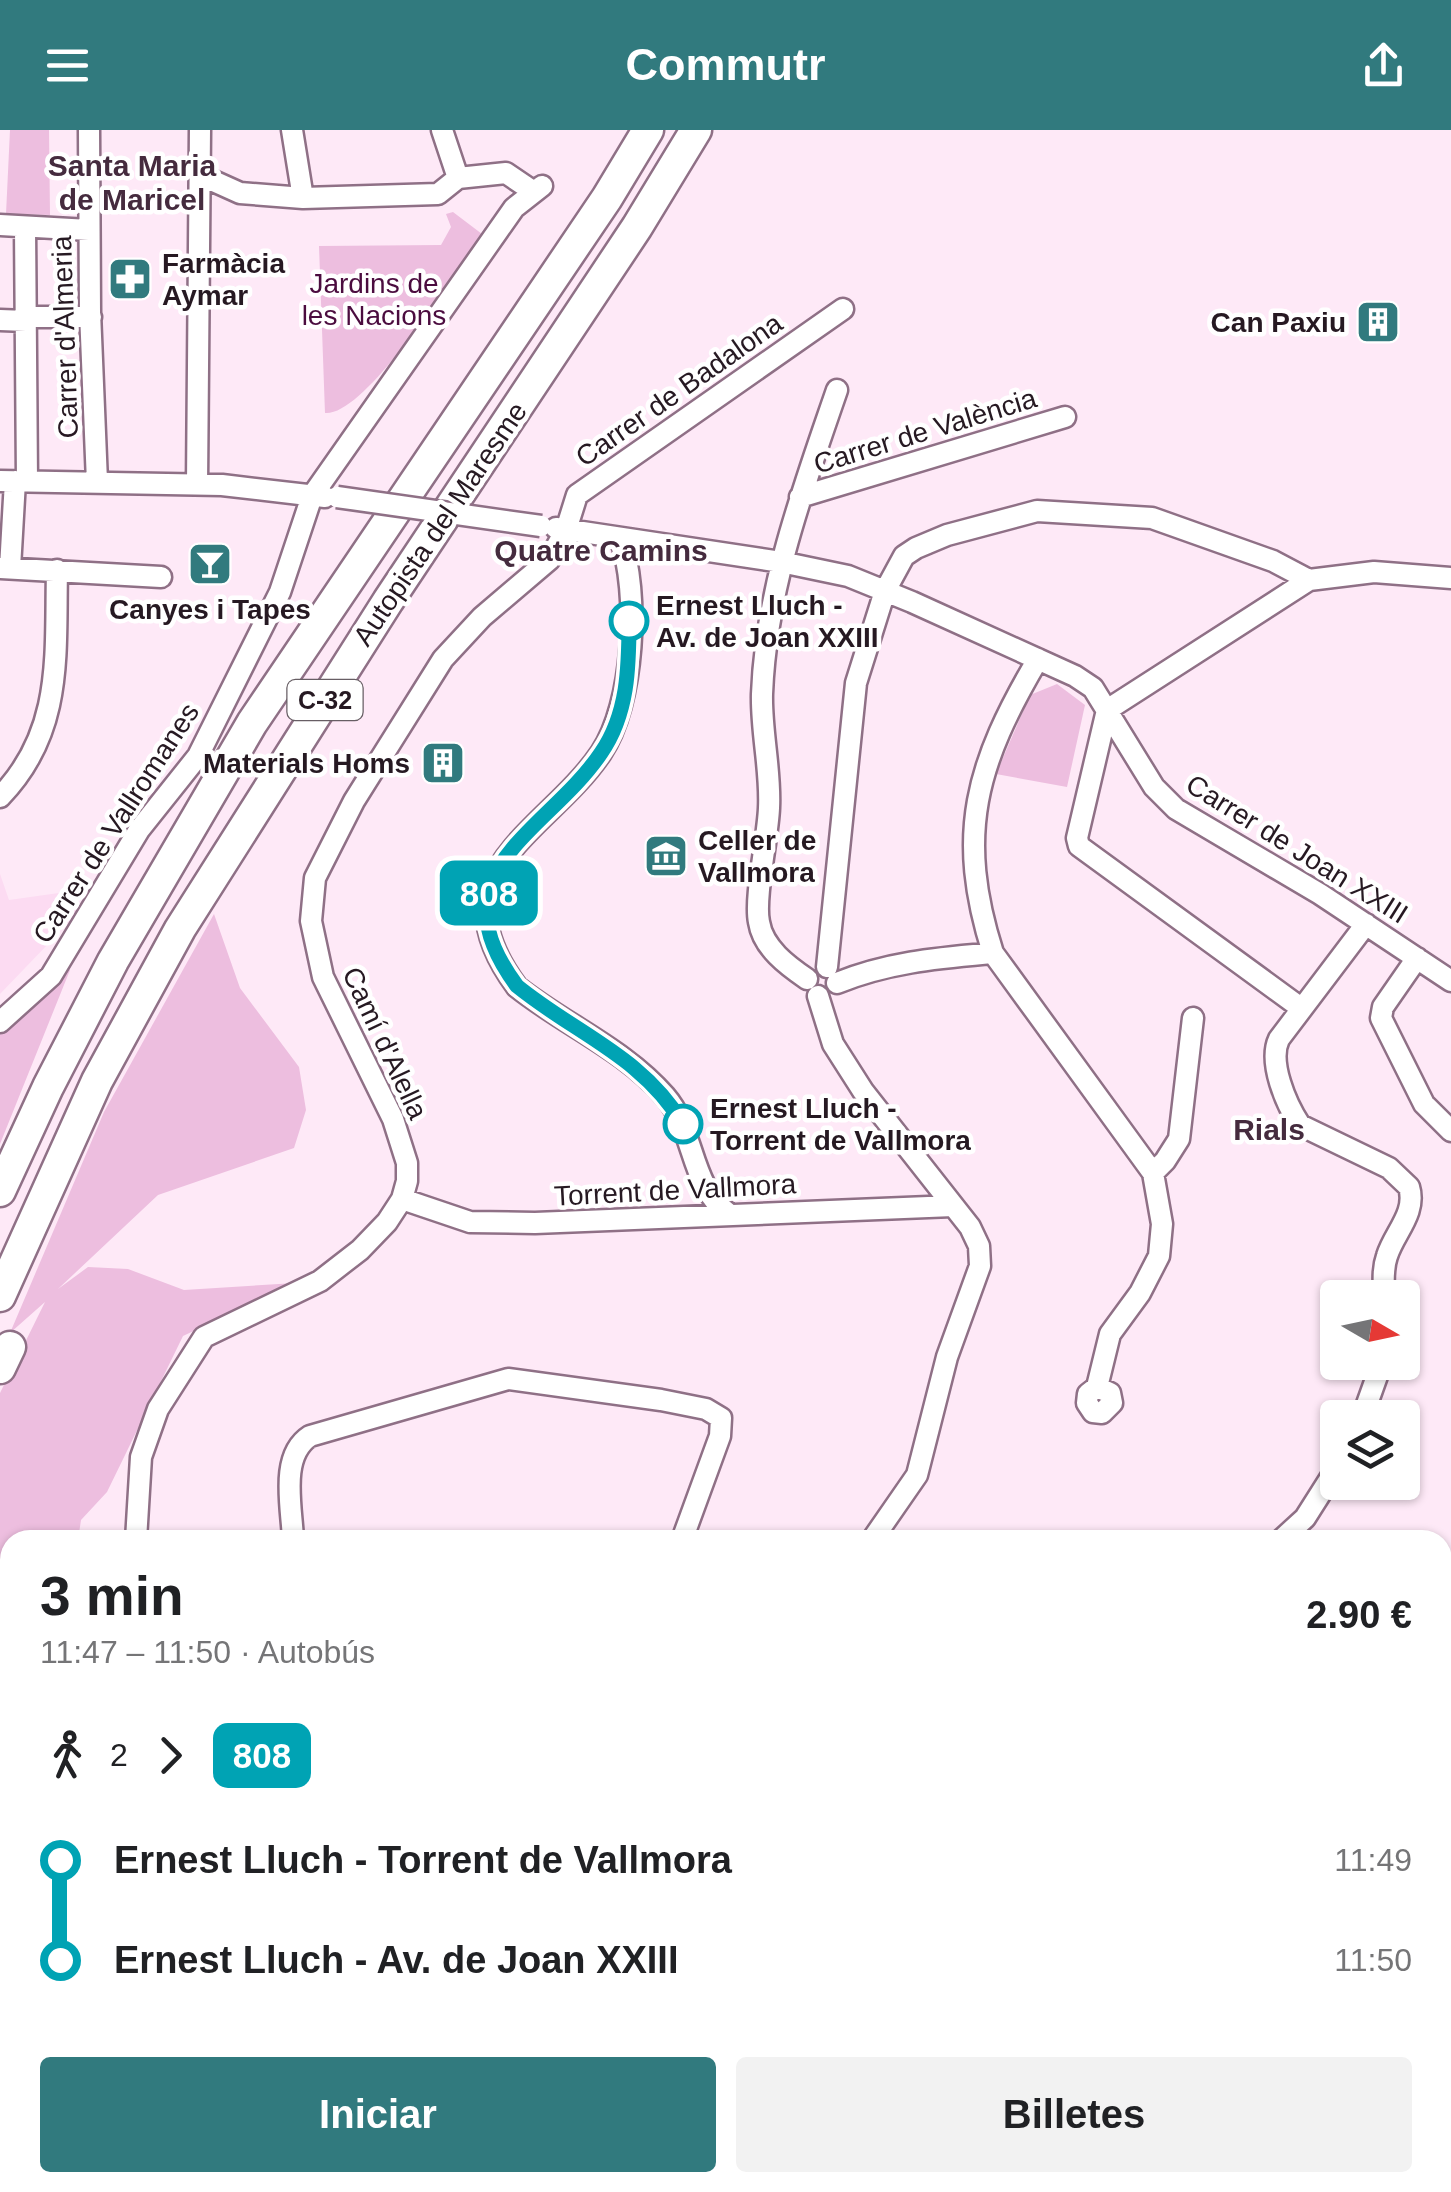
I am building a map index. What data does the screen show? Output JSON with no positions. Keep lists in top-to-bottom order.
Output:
{
  "streets": {
    "highway": ["Autopista del Maresme", "C-32"],
    "street": [
      "Carrer d'Almeria",
      "Carrer de Badalona",
      "Carrer de València",
      "Carrer de Vallromanes",
      "Carrer de Joan XXIII",
      "Camí d'Alella",
      "Torrent de Vallmora"
    ]
  },
  "crossings": [
    ["Carrer d'Almeria", "Carrer de Joan XXIII"],
    ["Carrer de Badalona", "Carrer de Joan XXIII"],
    ["Carrer de Badalona", "Camí d'Alella"],
    ["Carrer de Vallromanes", "Carrer de Joan XXIII"],
    ["Carrer de Joan XXIII", "Camí d'Alella"],
    ["Camí d'Alella", "Torrent de Vallmora"]
  ],
  "districts": ["Santa Maria de Maricel", "Quatre Camins", "Rials"],
  "parks": ["Jardins de les Nacions"],
  "places": {
    "pharmacy": ["Farmàcia Aymar"],
    "building": ["Can Paxiu", "Materials Homs"],
    "bar": ["Canyes i Tapes"],
    "other": ["Ernest Lluch - Av. de Joan XXIII", "Ernest Lluch - Torrent de Vallmora"],
    "museum": ["Celler de Vallmora"]
  },
  "lines": ["bus line 808"],
  "north": "right",
  "page": {
    "header": "Commutr",
    "on_map": "808",
    "heading": ["3 min", "11:47 – 11:50 · Autobús", "2.90 €"],
    "legs": ["2", "808"],
    "list": [
      {
        "name": "Ernest Lluch - Torrent de Vallmora",
        "value": "11:49"
      },
      {
        "name": "Ernest Lluch - Av. de Joan XXIII",
        "value": "11:50"
      }
    ],
    "buttons": ["Iniciar", "Billetes"]
  }
}
